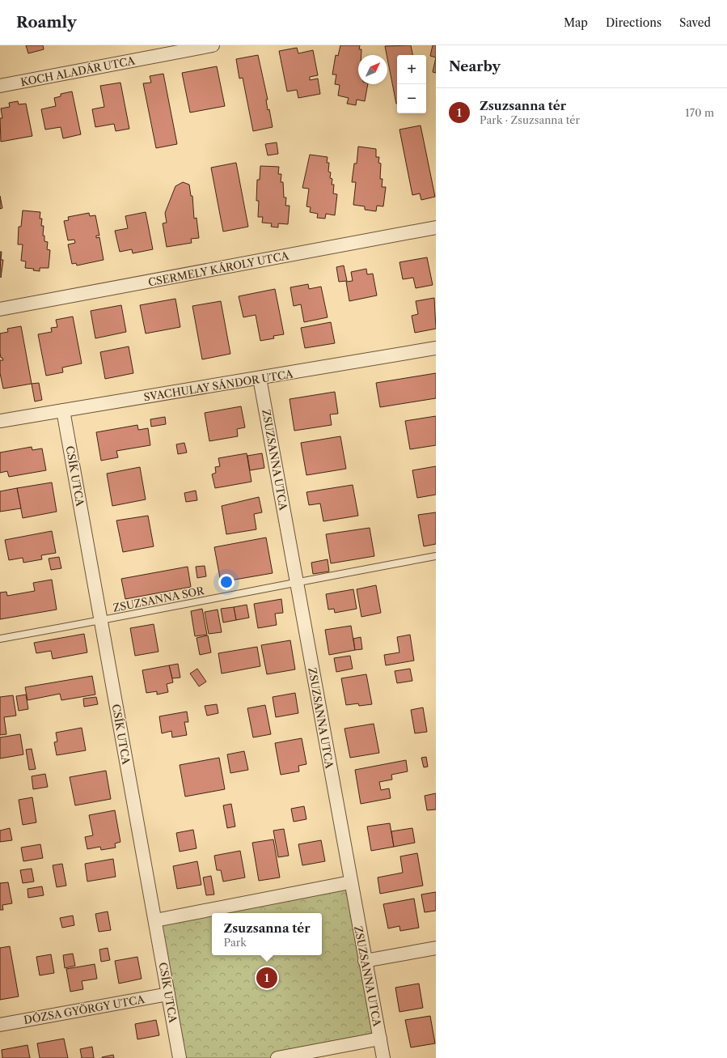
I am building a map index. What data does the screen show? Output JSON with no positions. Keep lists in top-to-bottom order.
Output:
{
  "streets": {
    "street": [
      "KOCH ALADÁR UTCA",
      "CSERMELY KÁROLY UTCA",
      "SVACHULAY SÁNDOR UTCA",
      "ZSUZSANNA UTCA",
      "CSÍK UTCA",
      "DÓZSA GYÖRGY UTCA"
    ],
    "lane": ["ZSUZSANNA SOR"]
  },
  "crossings": [
    ["SVACHULAY SÁNDOR UTCA", "ZSUZSANNA UTCA"],
    ["SVACHULAY SÁNDOR UTCA", "CSÍK UTCA"],
    ["ZSUZSANNA UTCA", "ZSUZSANNA SOR"],
    ["CSÍK UTCA", "ZSUZSANNA SOR"],
    ["CSÍK UTCA", "DÓZSA GYÖRGY UTCA"]
  ],
  "north": "top right",
  "page": {
    "header": "Roamly",
    "nav": ["Map", "Directions", "Saved"],
    "heading": "Nearby",
    "map_buttons": ["+", "−"],
    "list": [
      {
        "mark": "1",
        "name": "Zsuzsanna tér",
        "note": "Park · Zsuzsanna tér",
        "value": "170 m"
      }
    ],
    "popup": ["Zsuzsanna tér", "Park"],
    "pins": "1"
  }
}
